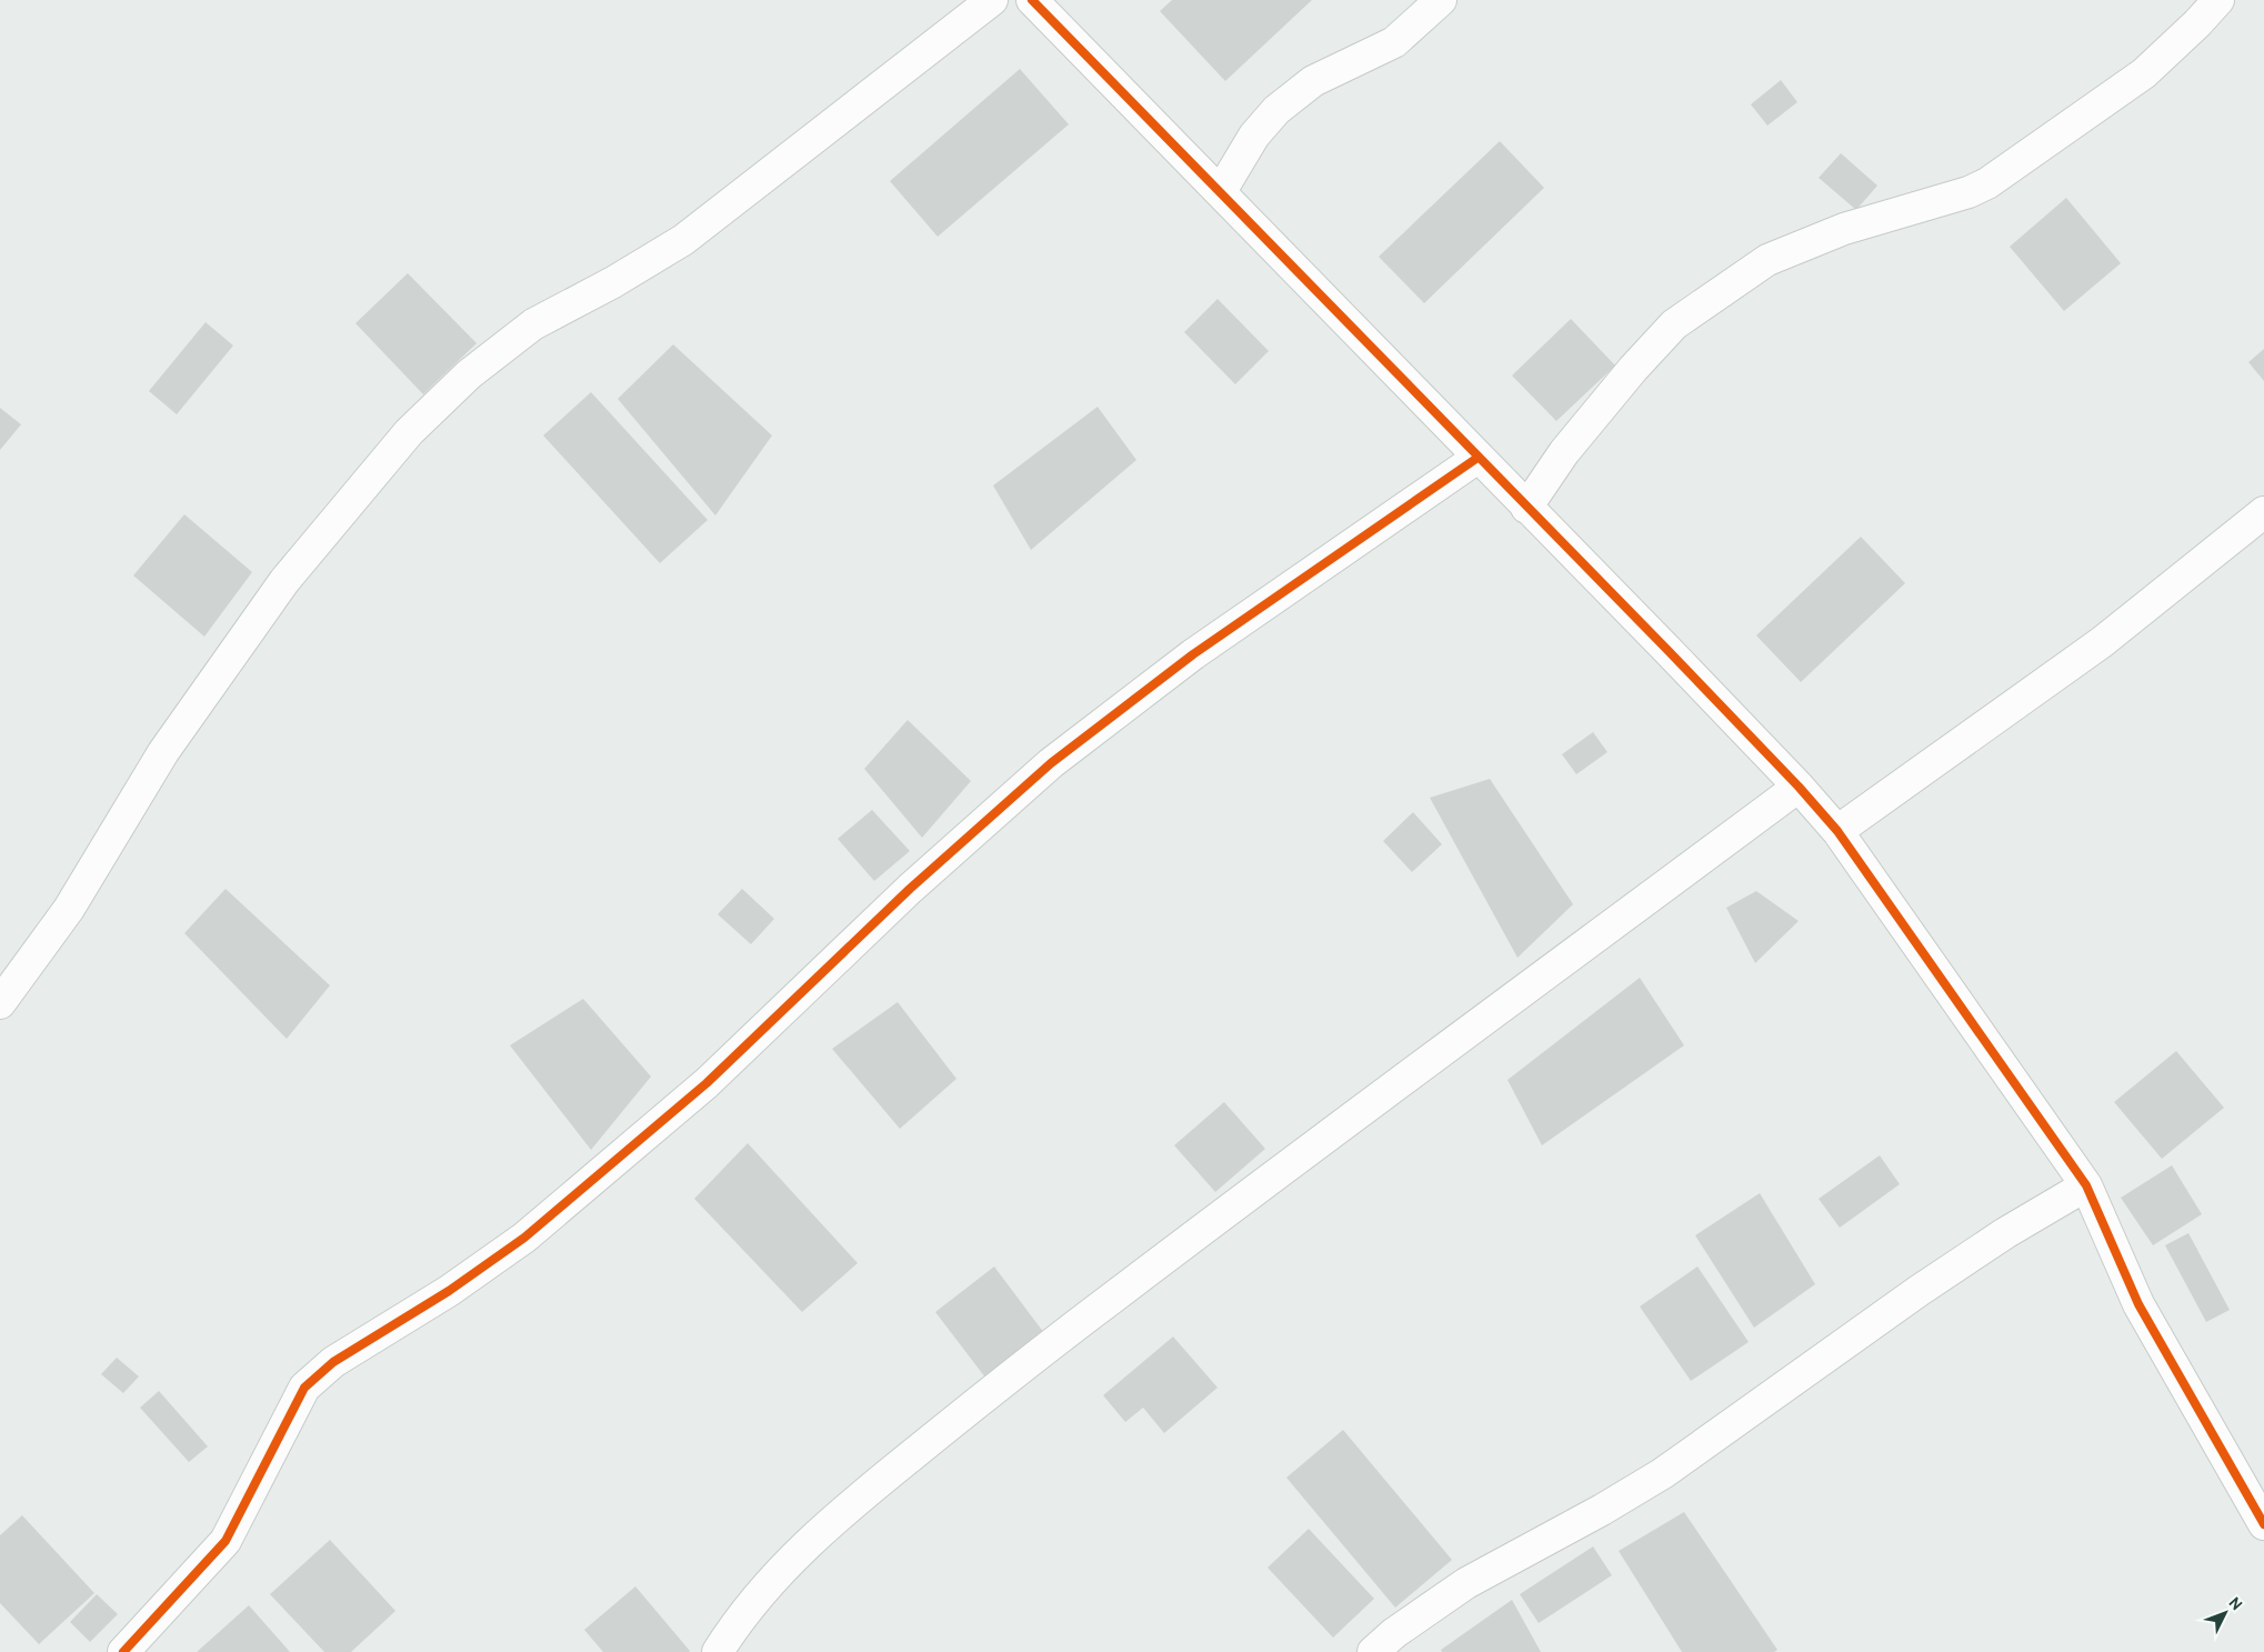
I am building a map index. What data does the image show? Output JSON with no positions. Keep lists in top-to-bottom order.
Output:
{
  "north": "top right"
}
